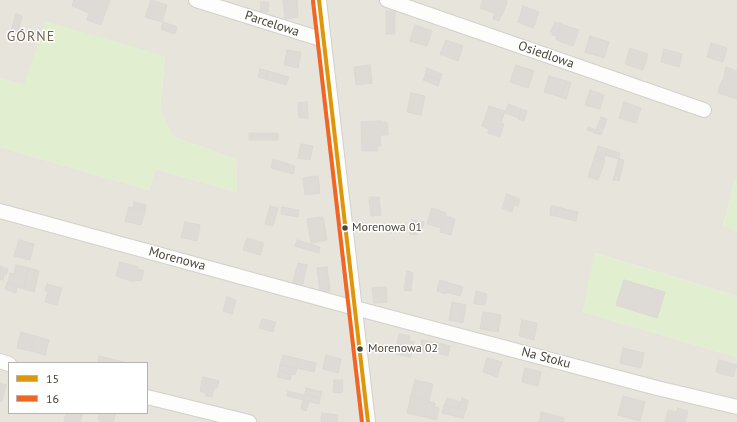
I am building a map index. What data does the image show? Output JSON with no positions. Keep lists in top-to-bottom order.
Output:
{
  "streets": {
    "street": [
      "Parcelowa",
      "Osiedlowa",
      "Morenowa",
      "Na Stoku"
    ]
  },
  "crossings": [
    ["Morenowa", "Na Stoku"]
  ],
  "districts": ["GÓRNE"],
  "places": ["Morenowa 01", "Morenowa 02"],
  "lines": ["transit line 15", "transit line 16"],
  "legend": ["15", "16"]
}
